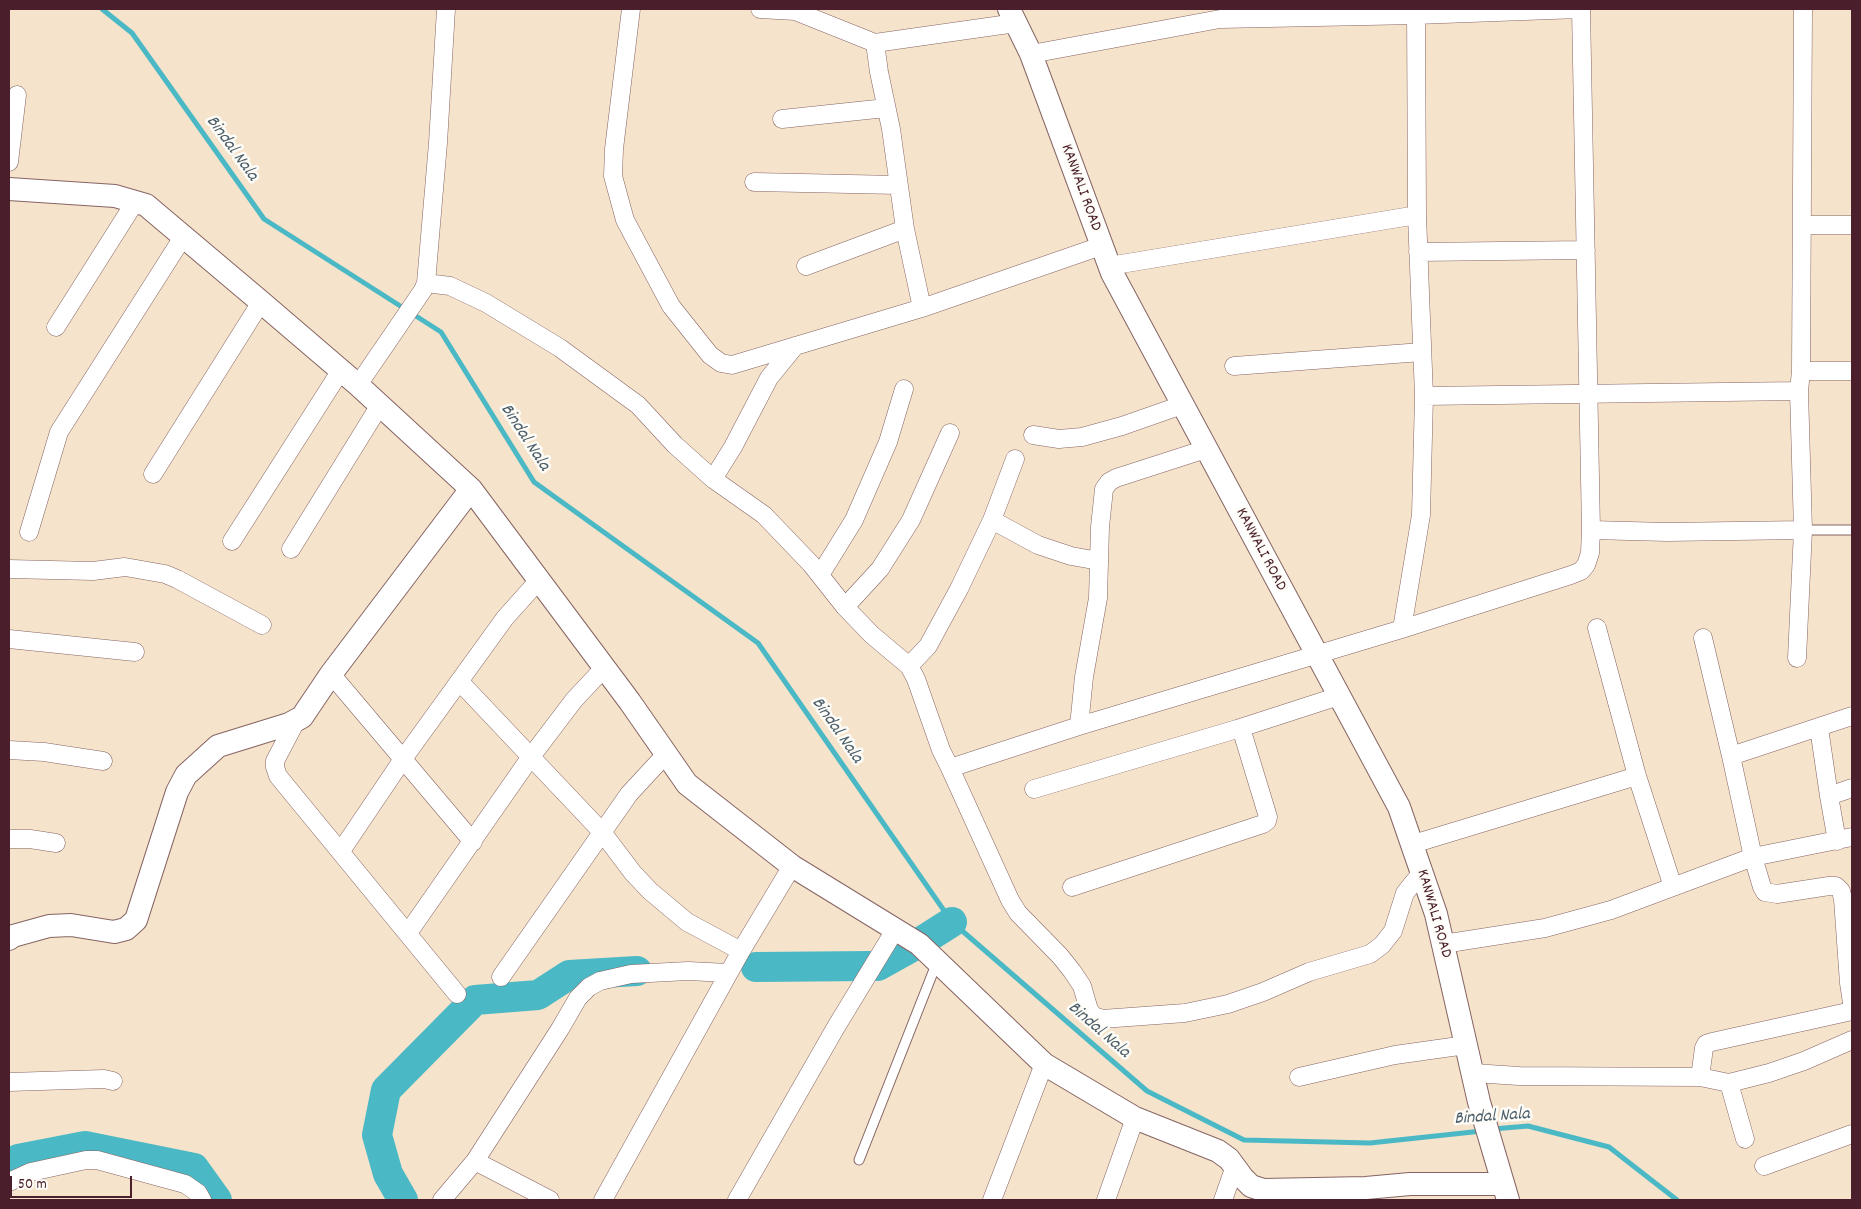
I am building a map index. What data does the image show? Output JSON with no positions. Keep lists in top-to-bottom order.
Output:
{
  "streets": {
    "street": ["KANWALI ROAD"]
  },
  "water": ["Bindal Nala"],
  "scale_bar": "50 m"
}
